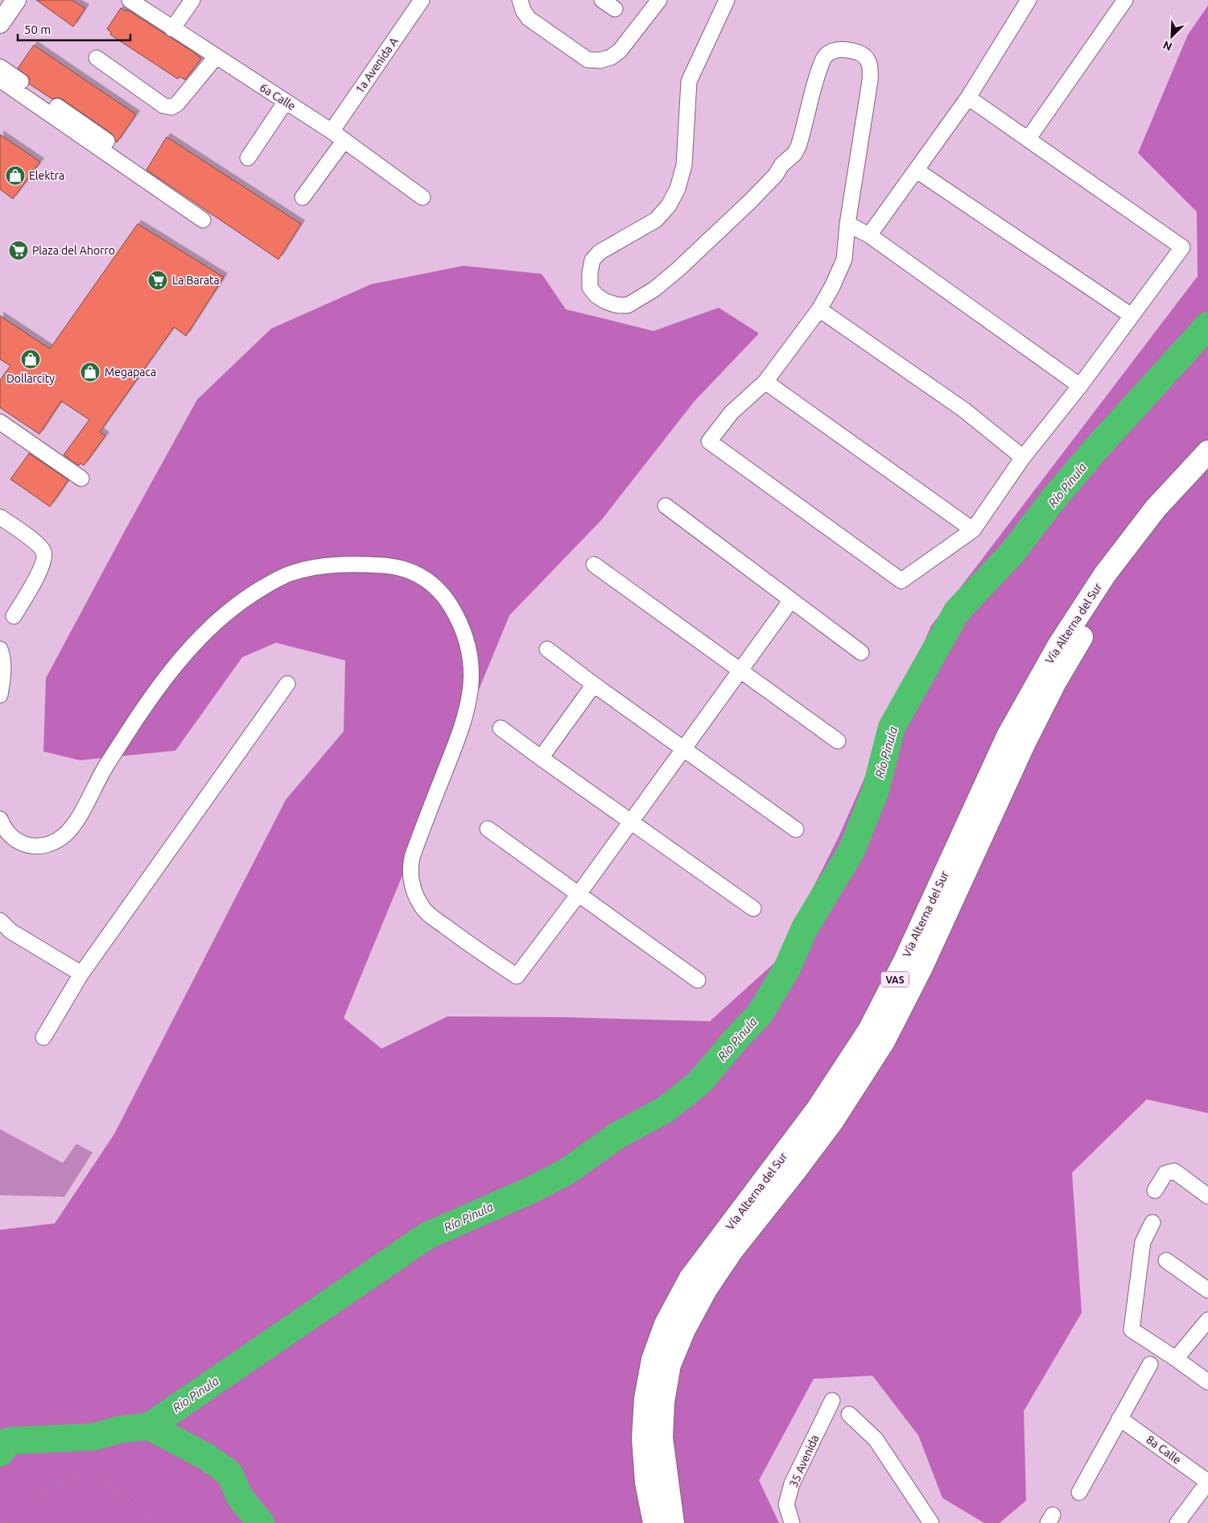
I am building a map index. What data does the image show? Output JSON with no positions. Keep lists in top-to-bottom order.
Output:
{
  "streets": {
    "highway": ["Vía Alterna del Sur", "VAS"],
    "street": [
      "1a Avenida A",
      "6a Calle",
      "8a Calle",
      "35 Avenida"
    ]
  },
  "crossings": [
    ["1a Avenida A", "6a Calle"]
  ],
  "water": ["Río Pinula"],
  "places": {
    "shop": ["Elektra", "Dollarcity", "Megapaca"],
    "supermarket": ["Plaza del Ahorro", "La Barata"]
  },
  "scale_bar": "50 m",
  "north": "bottom left"
}
